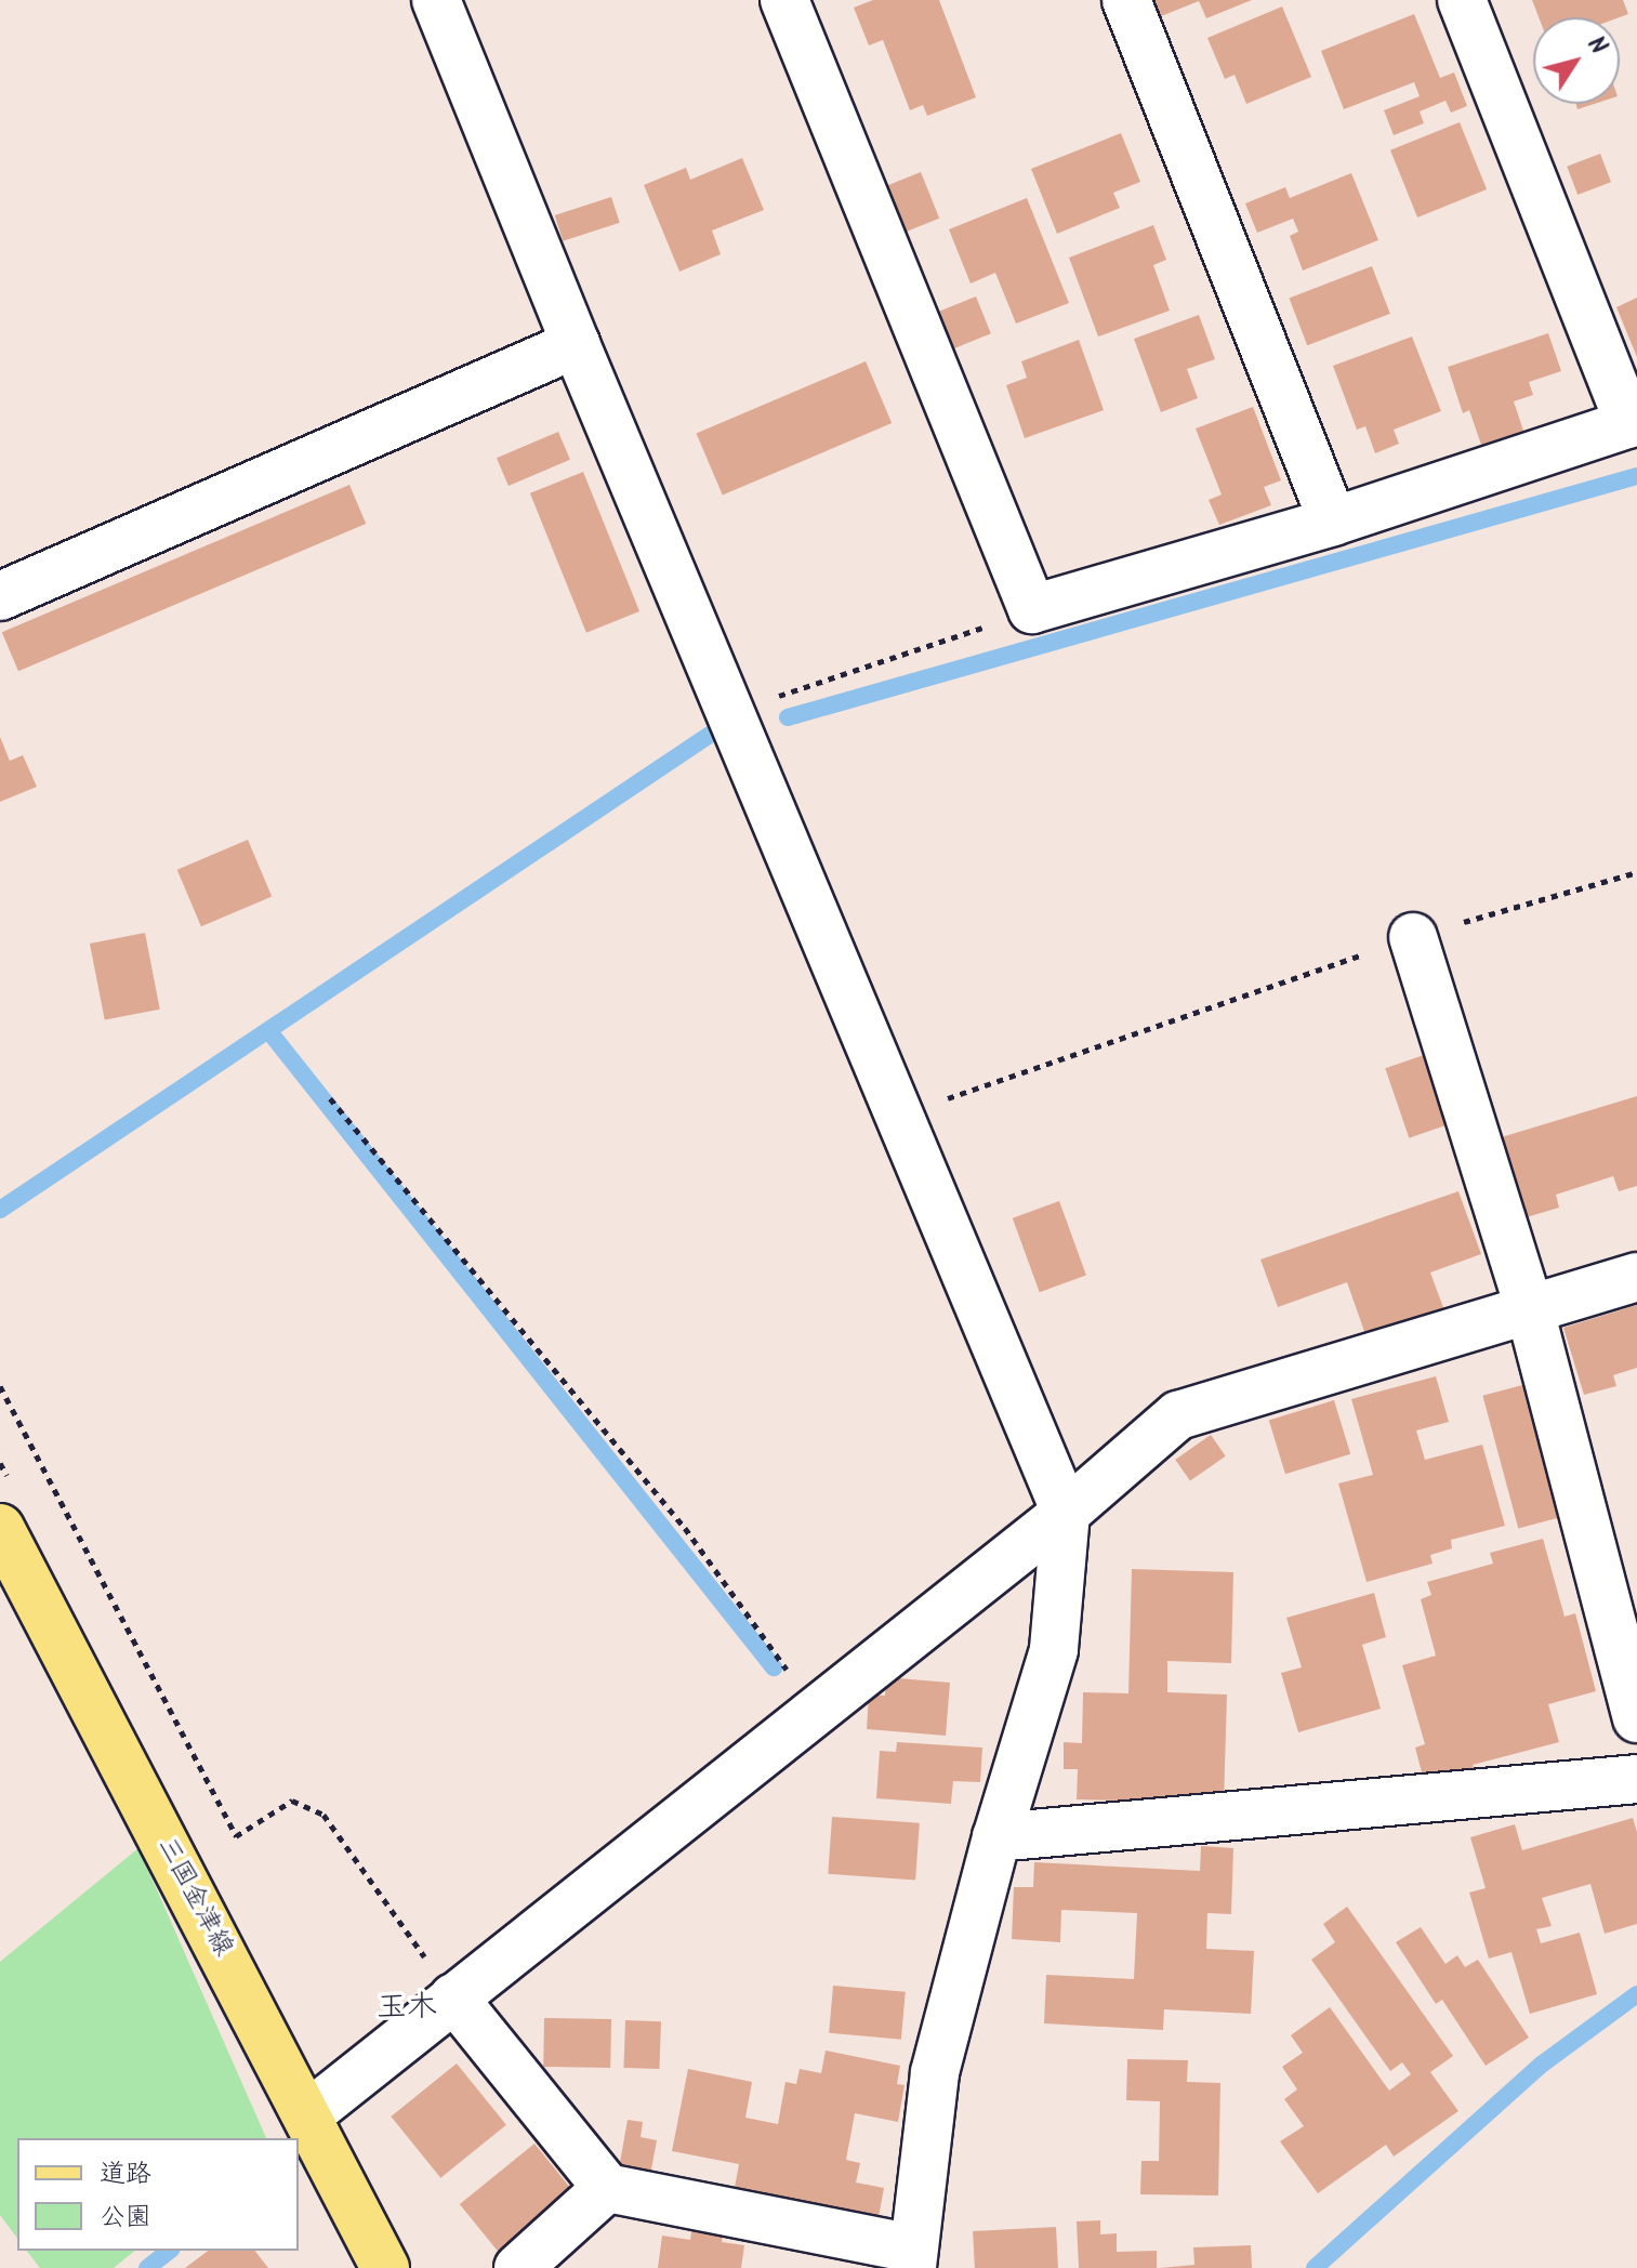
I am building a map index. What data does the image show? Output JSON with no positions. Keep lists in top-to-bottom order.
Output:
{
  "streets": {
    "main road": ["三国金津線"]
  },
  "districts": ["玉木"],
  "legend": ["道路", "公園"],
  "north": "top right"
}
